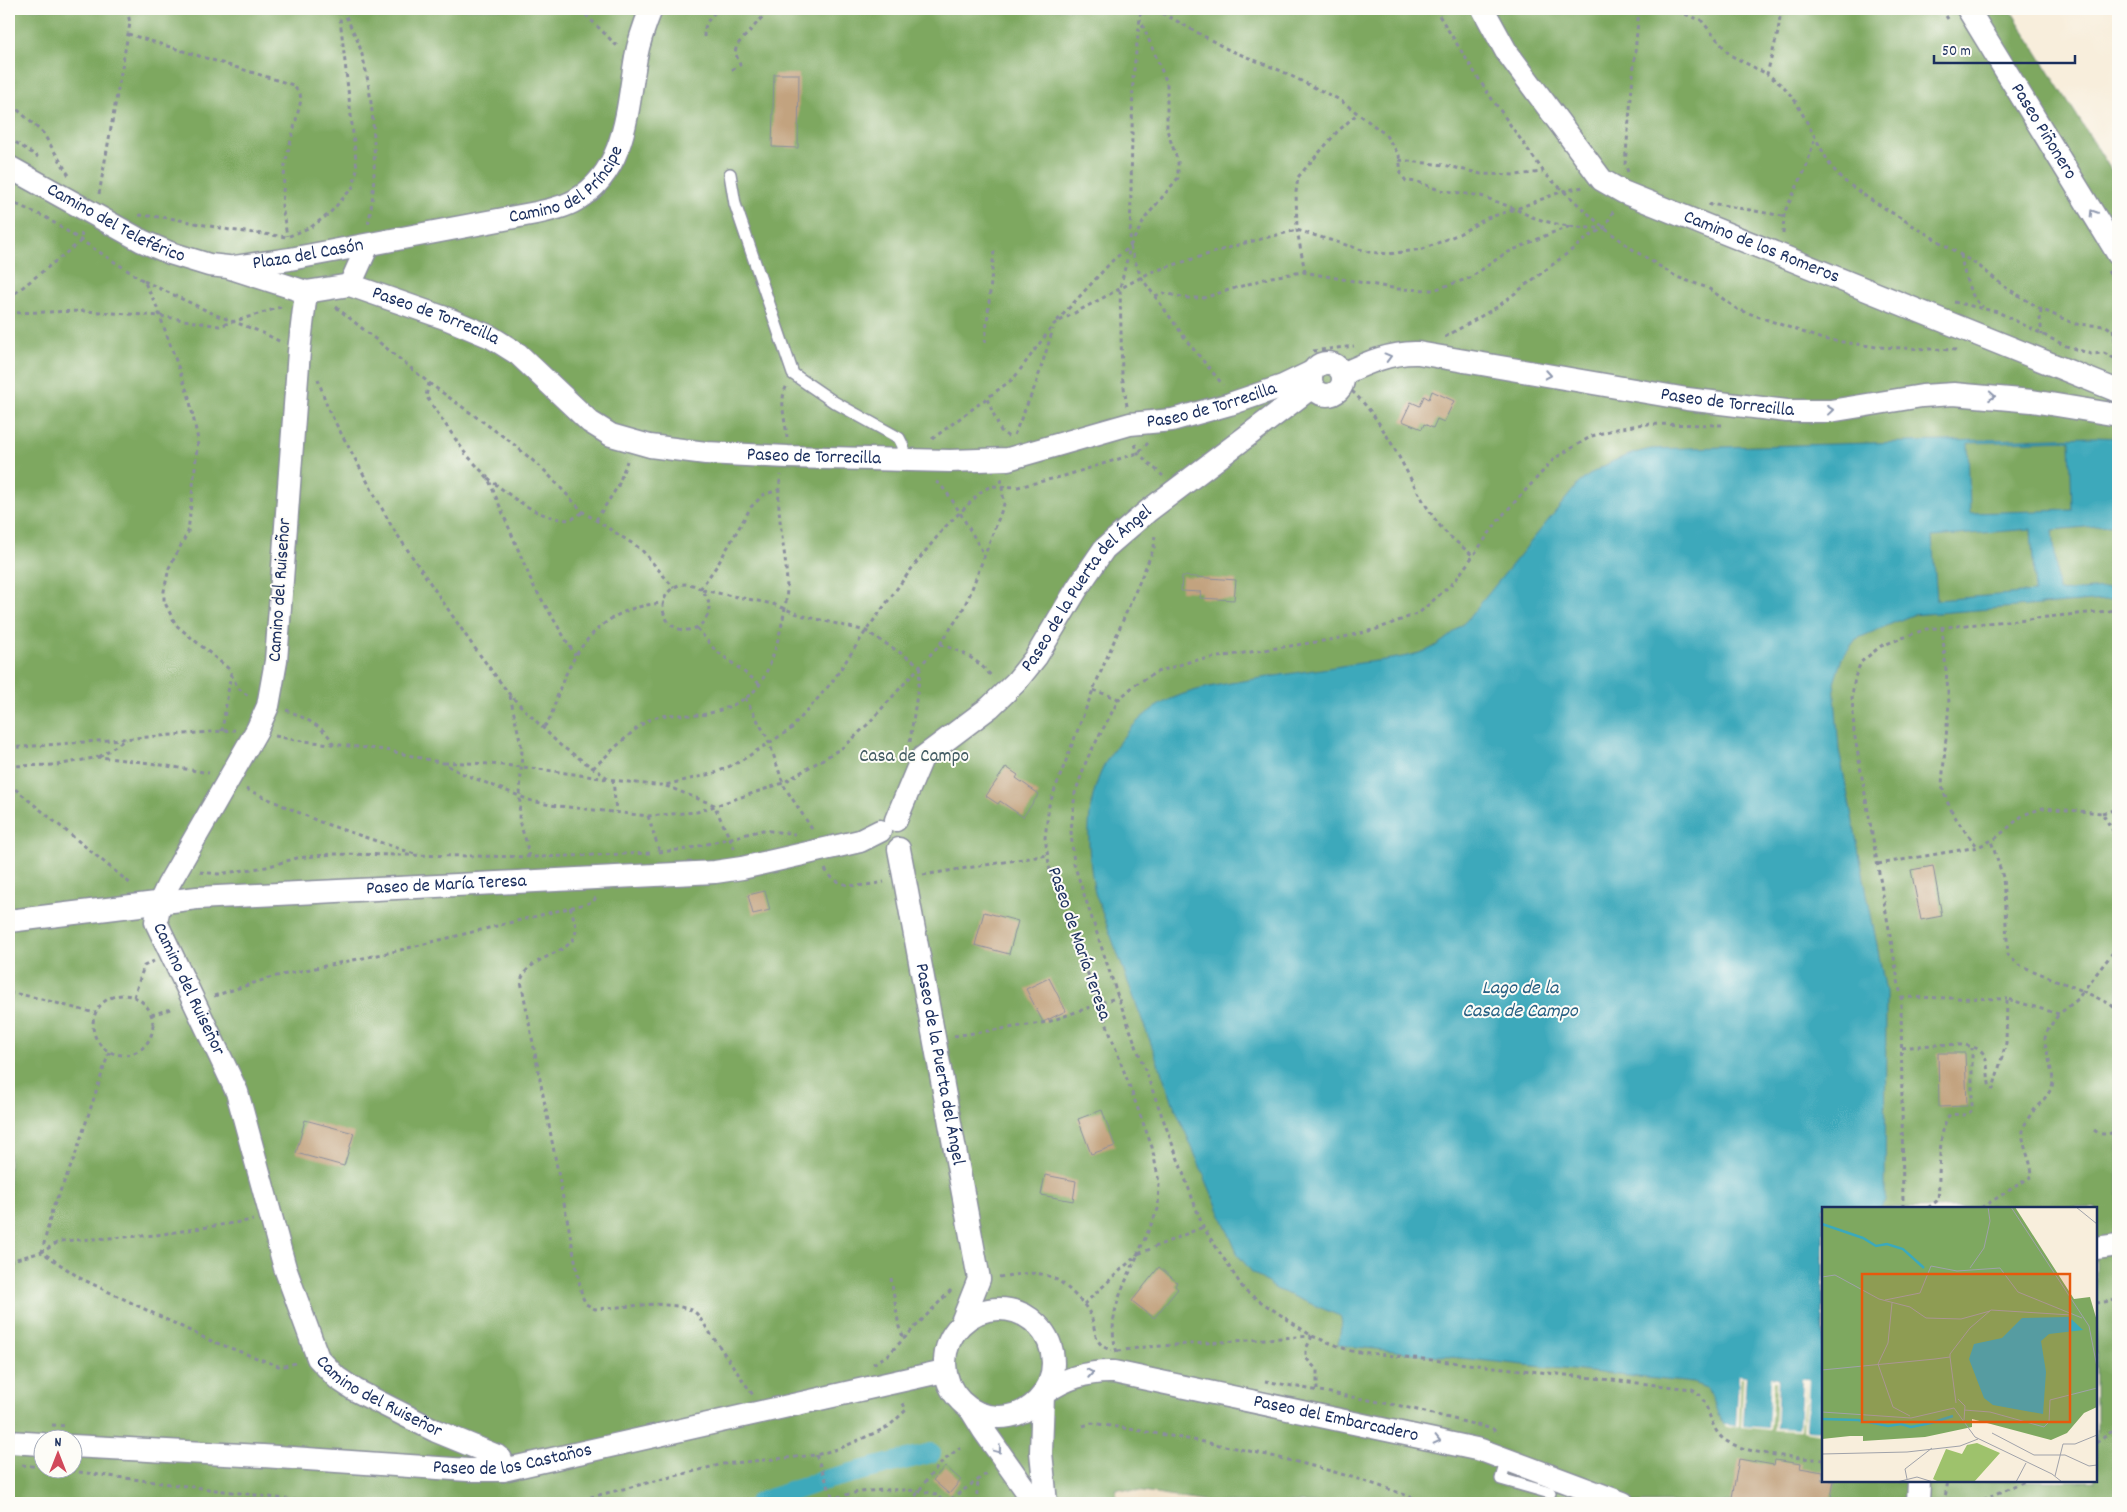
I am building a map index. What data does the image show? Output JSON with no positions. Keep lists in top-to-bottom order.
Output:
{
  "streets": {
    "street": [
      "Paseo Piñonero",
      "Camino del Príncipe",
      "Camino del Teleférico",
      "Camino de los Romeros",
      "Plaza del Casón",
      "Paseo de Torrecilla",
      "Camino del Ruiseñor",
      "Paseo de la Puerta del Ángel",
      "Paseo de María Teresa",
      "Paseo del Embarcadero",
      "Paseo de los Castaños"
    ]
  },
  "crossings": [
    ["Camino del Príncipe", "Plaza del Casón"],
    ["Camino del Teleférico", "Plaza del Casón"],
    ["Plaza del Casón", "Paseo de Torrecilla"],
    ["Plaza del Casón", "Camino del Ruiseñor"],
    ["Paseo de Torrecilla", "Paseo de la Puerta del Ángel"],
    ["Camino del Ruiseñor", "Paseo de María Teresa"],
    ["Camino del Ruiseñor", "Paseo de los Castaños"],
    ["Paseo de la Puerta del Ángel", "Paseo de María Teresa"],
    ["Paseo del Embarcadero", "Paseo de los Castaños"]
  ],
  "one_way": ["Paseo Piñonero", "Paseo de Torrecilla", "Paseo del Embarcadero"],
  "water": ["Lago de la Casa de Campo"],
  "parks": ["Casa de Campo"],
  "scale_bar": "50 m",
  "north": "top"
}
